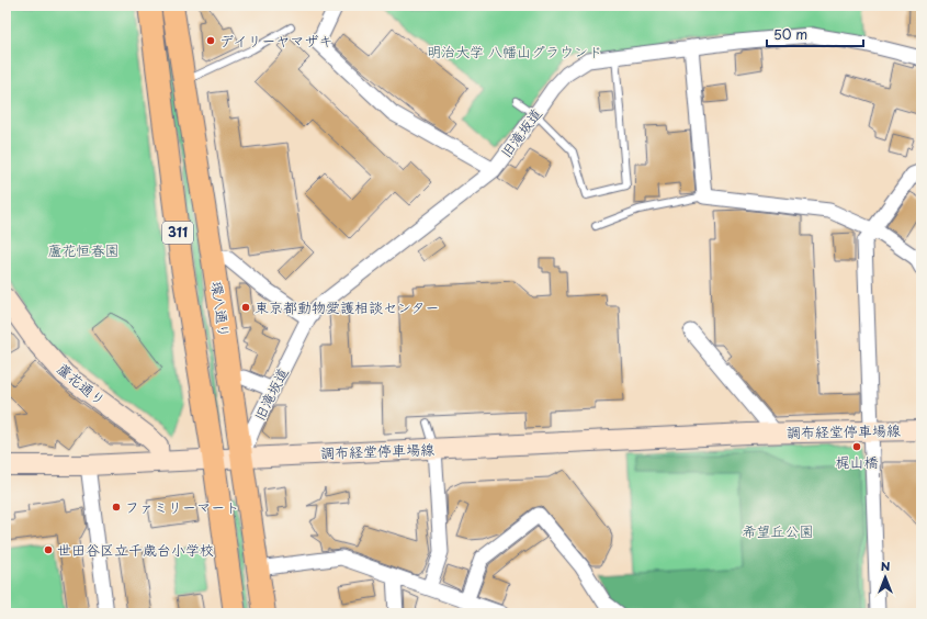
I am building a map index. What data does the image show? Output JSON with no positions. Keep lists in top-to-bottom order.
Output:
{
  "streets": {
    "main road": [
      "311",
      "環八通り",
      "蘆花通り",
      "調布経堂停車場線"
    ],
    "street": ["旧滝坂道"]
  },
  "crossings": [
    ["旧滝坂道", "環八通り"],
    ["旧滝坂道", "調布経堂停車場線"],
    ["311", "調布経堂停車場線"],
    ["環八通り", "調布経堂停車場線"],
    ["蘆花通り", "調布経堂停車場線"]
  ],
  "parks": ["明治大学 八幡山グラウンド", "蘆花恒春園", "希望丘公園"],
  "places": [
    "デイリーヤマザキ",
    "東京都動物愛護相談センター",
    "梶山橋",
    "ファミリーマート",
    "世田谷区立千歳台小学校"
  ],
  "scale_bar": "50 m",
  "north": "top"
}
